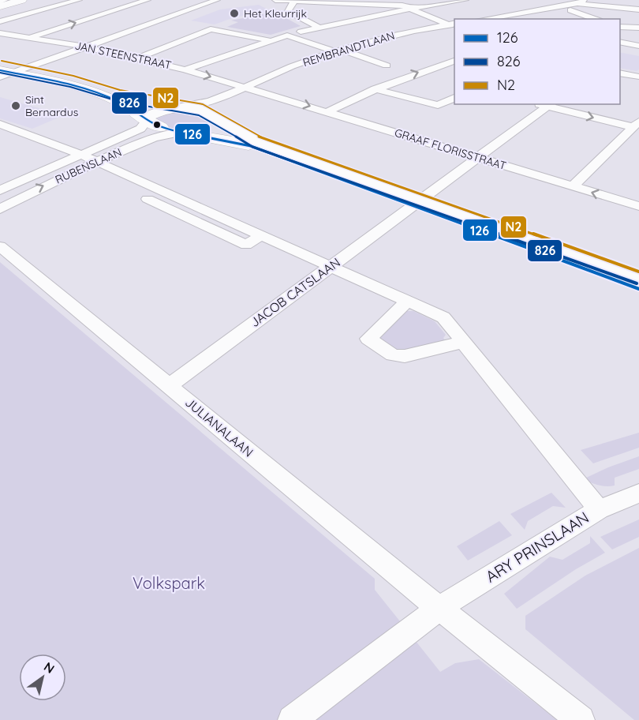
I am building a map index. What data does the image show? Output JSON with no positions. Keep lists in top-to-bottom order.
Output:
{
  "streets": {
    "street": [
      "REMBRANDTLAAN",
      "JAN STEENSTRAAT",
      "GRAAF FLORISSTRAAT",
      "RUBENSLAAN",
      "JACOB CATSLAAN",
      "JULIANALAAN",
      "ARY PRINSLAAN"
    ]
  },
  "crossings": [
    ["REMBRANDTLAAN", "JAN STEENSTRAAT"],
    ["GRAAF FLORISSTRAAT", "JACOB CATSLAAN"],
    ["JACOB CATSLAAN", "JULIANALAAN"],
    ["JULIANALAAN", "ARY PRINSLAAN"]
  ],
  "parks": ["Volkspark"],
  "places": ["Het Kleurrijk", "Sint Bernardus"],
  "lines": ["transit line N2", "transit line 126", "transit line 826"],
  "legend": ["126", "826", "N2"],
  "north": "top right"
}
